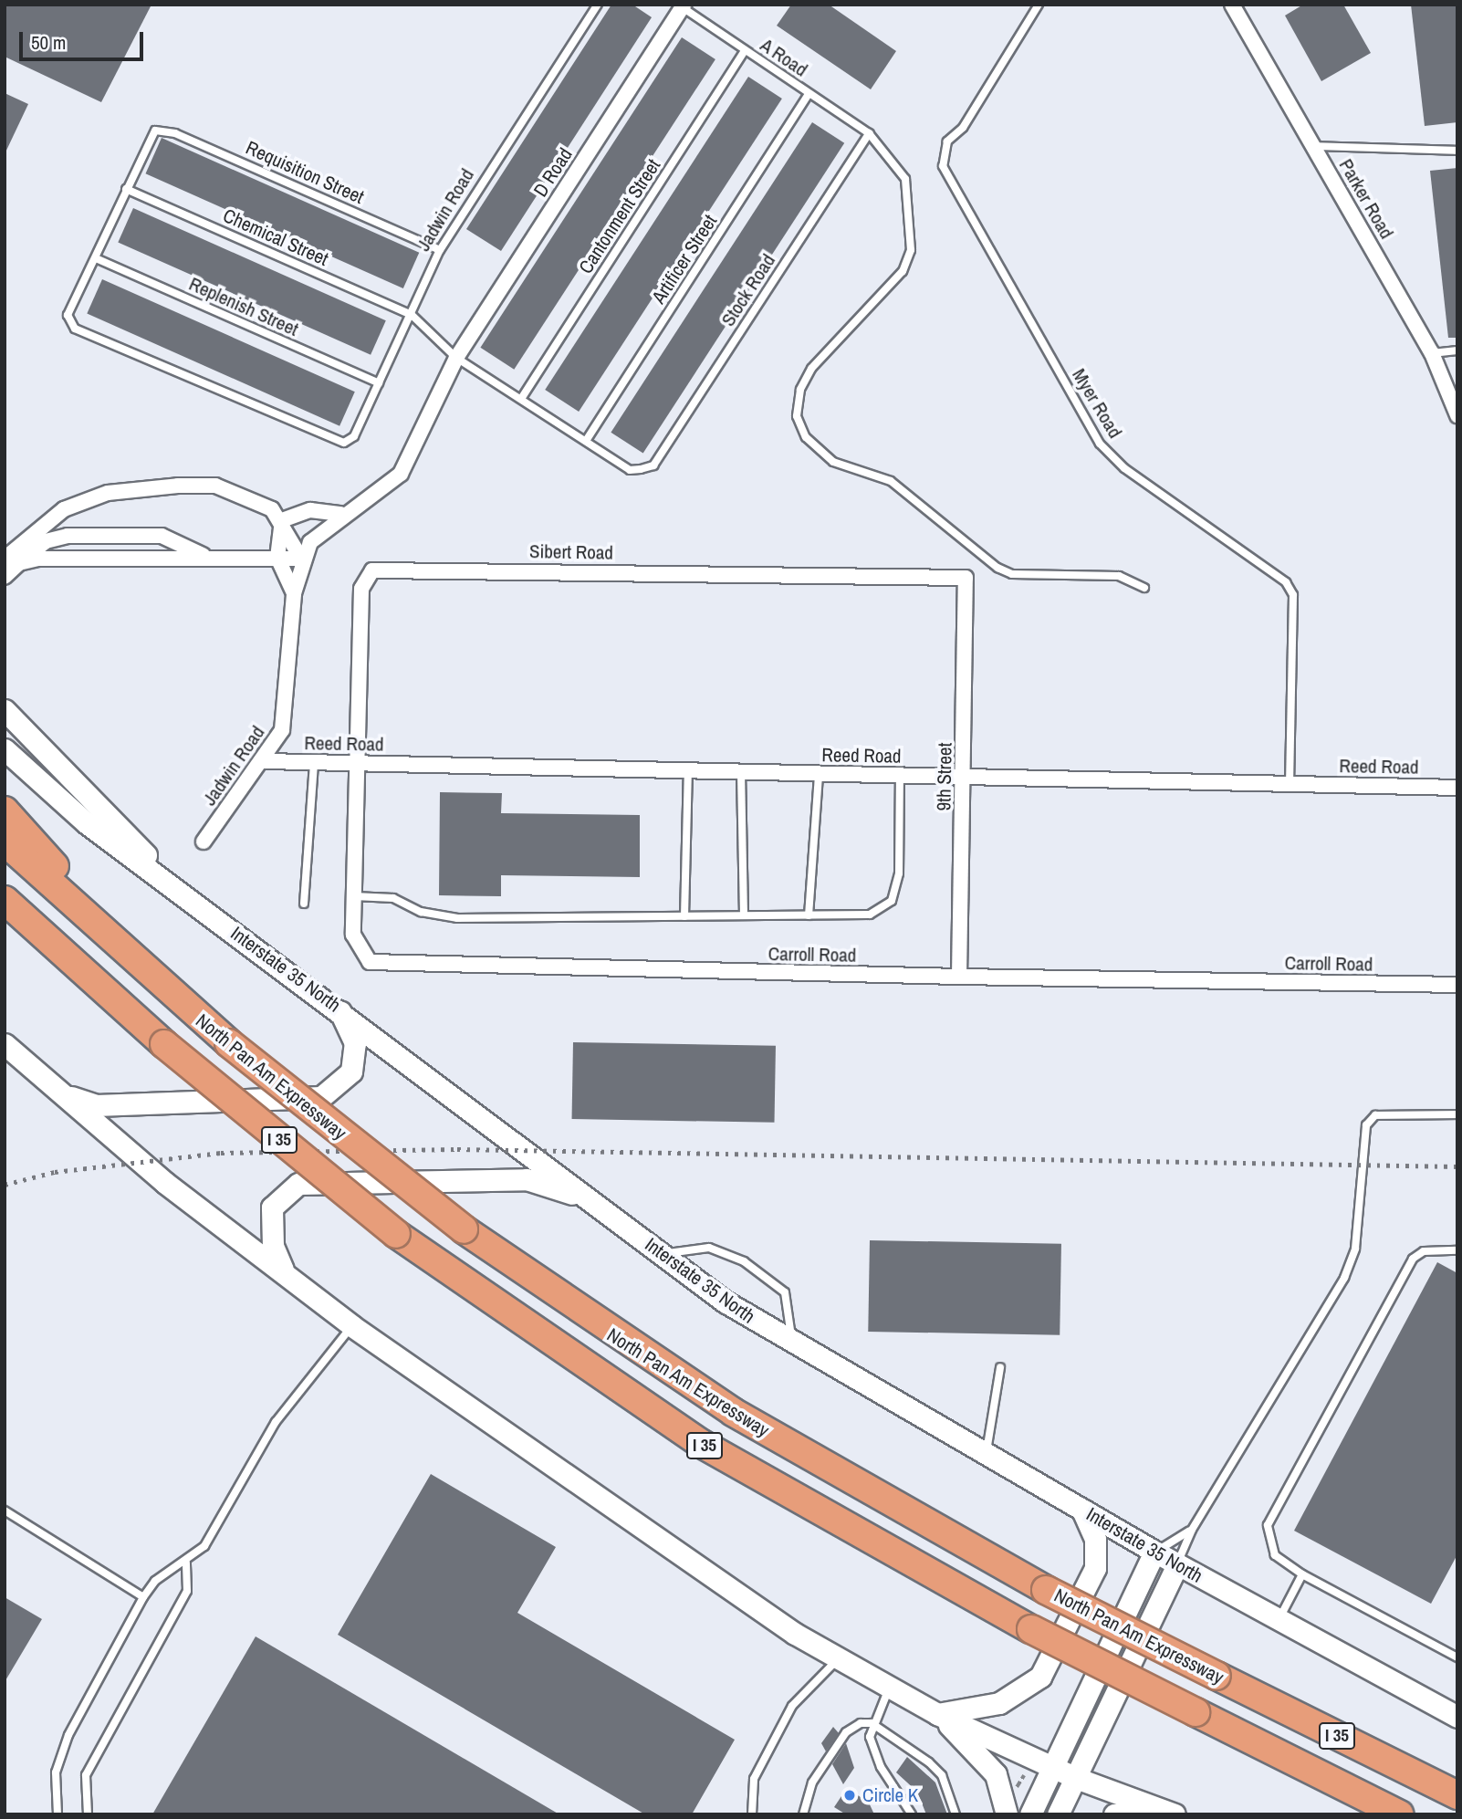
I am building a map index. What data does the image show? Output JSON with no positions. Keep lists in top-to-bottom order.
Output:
{
  "streets": {
    "highway": ["North Pan Am Expressway", "I 35"],
    "main road": ["Interstate 35 North"],
    "street": [
      "D Road",
      "Parker Road",
      "Jadwin Road",
      "Sibert Road",
      "Reed Road",
      "9th Street",
      "Carroll Road"
    ],
    "lane": [
      "A Road",
      "Requisition Street",
      "Cantonment Street",
      "Chemical Street",
      "Artificer Street",
      "Stock Road",
      "Replenish Street",
      "Myer Road"
    ]
  },
  "crossings": [
    ["A Road", "D Road"],
    ["A Road", "Cantonment Street"],
    ["A Road", "Artificer Street"],
    ["A Road", "Stock Road"],
    ["Requisition Street", "Jadwin Road"],
    ["Requisition Street", "Chemical Street"],
    ["D Road", "Chemical Street"],
    ["Jadwin Road", "Chemical Street"],
    ["Jadwin Road", "Replenish Street"],
    ["Jadwin Road", "Reed Road"],
    ["Cantonment Street", "Chemical Street"],
    ["Chemical Street", "Artificer Street"],
    ["Chemical Street", "Stock Road"],
    ["Myer Road", "Reed Road"],
    ["Sibert Road", "Reed Road"],
    ["Sibert Road", "9th Street"],
    ["Sibert Road", "Carroll Road"],
    ["Reed Road", "9th Street"],
    ["Reed Road", "Carroll Road"],
    ["9th Street", "Carroll Road"]
  ],
  "places": ["Circle K"],
  "scale_bar": "50 m"
}
